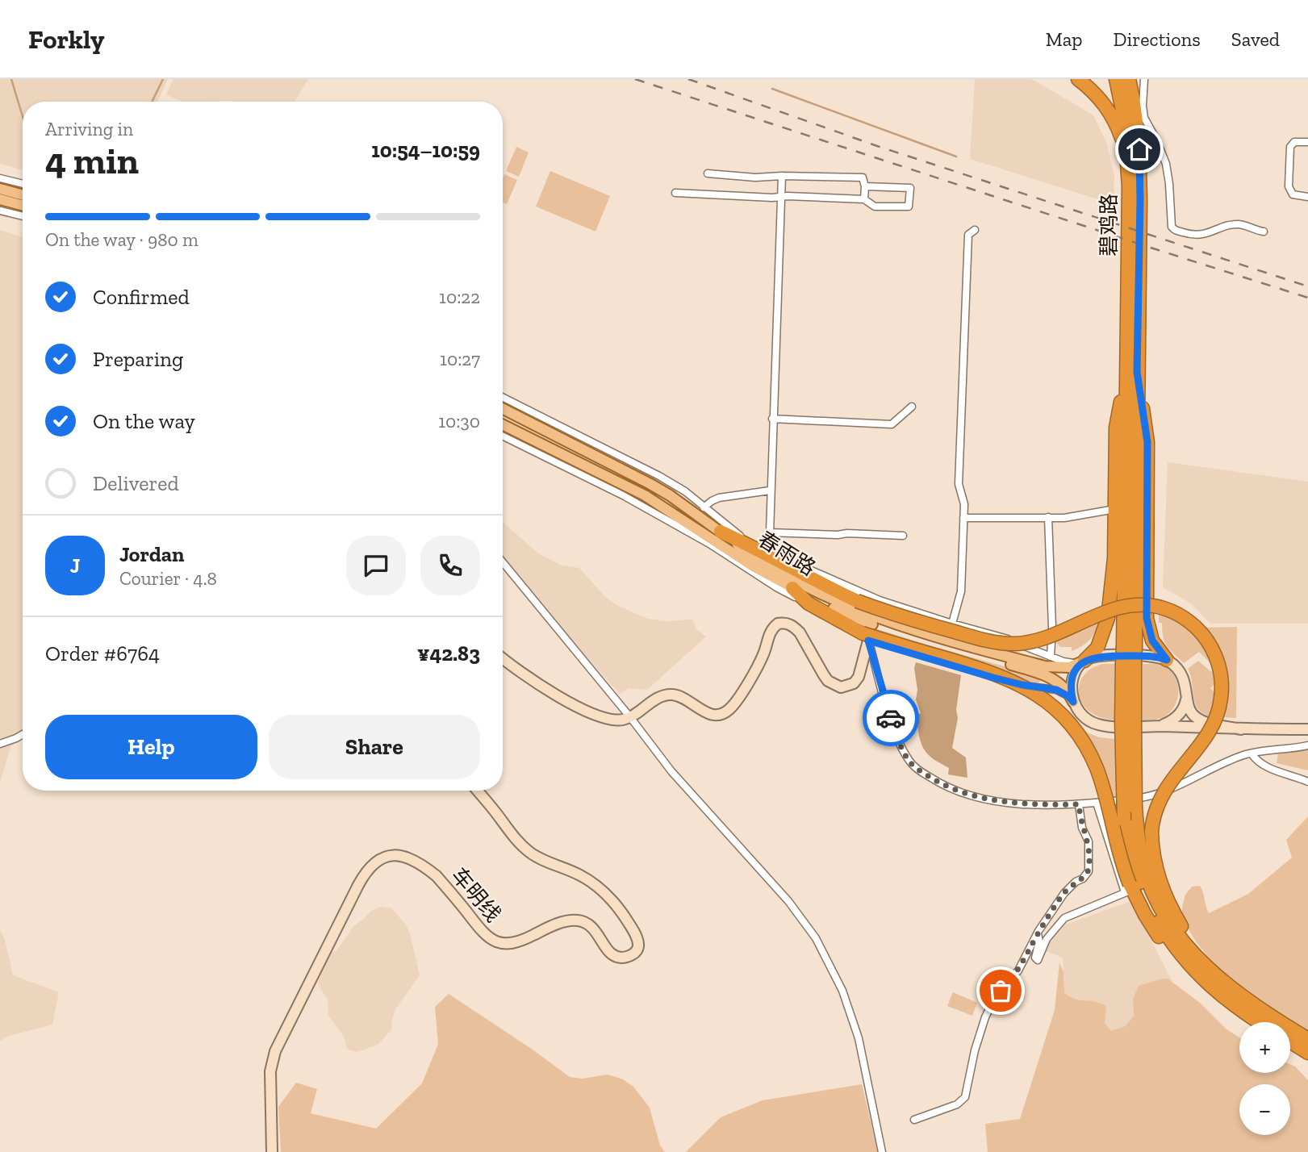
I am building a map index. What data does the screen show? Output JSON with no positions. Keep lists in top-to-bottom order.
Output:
{
  "streets": {
    "highway": ["碧鸡路"],
    "main road": ["春雨路", "车明线"]
  },
  "page": {
    "header": "Forkly",
    "nav": ["Map", "Directions", "Saved"],
    "heading": ["4 min", "Arriving in", "10:54–10:59"],
    "panel": [
      "Jordan",
      "Courier · 4.8",
      "Order #6764",
      "¥42.83"
    ],
    "bar": "On the way · 980 m",
    "list": [
      ["Confirmed", "10:22"],
      ["Preparing", "10:27"],
      ["On the way", "10:30"],
      "Delivered"
    ],
    "round": "J",
    "buttons": ["Help", "Share"],
    "map_buttons": ["+", "−"]
  }
}
